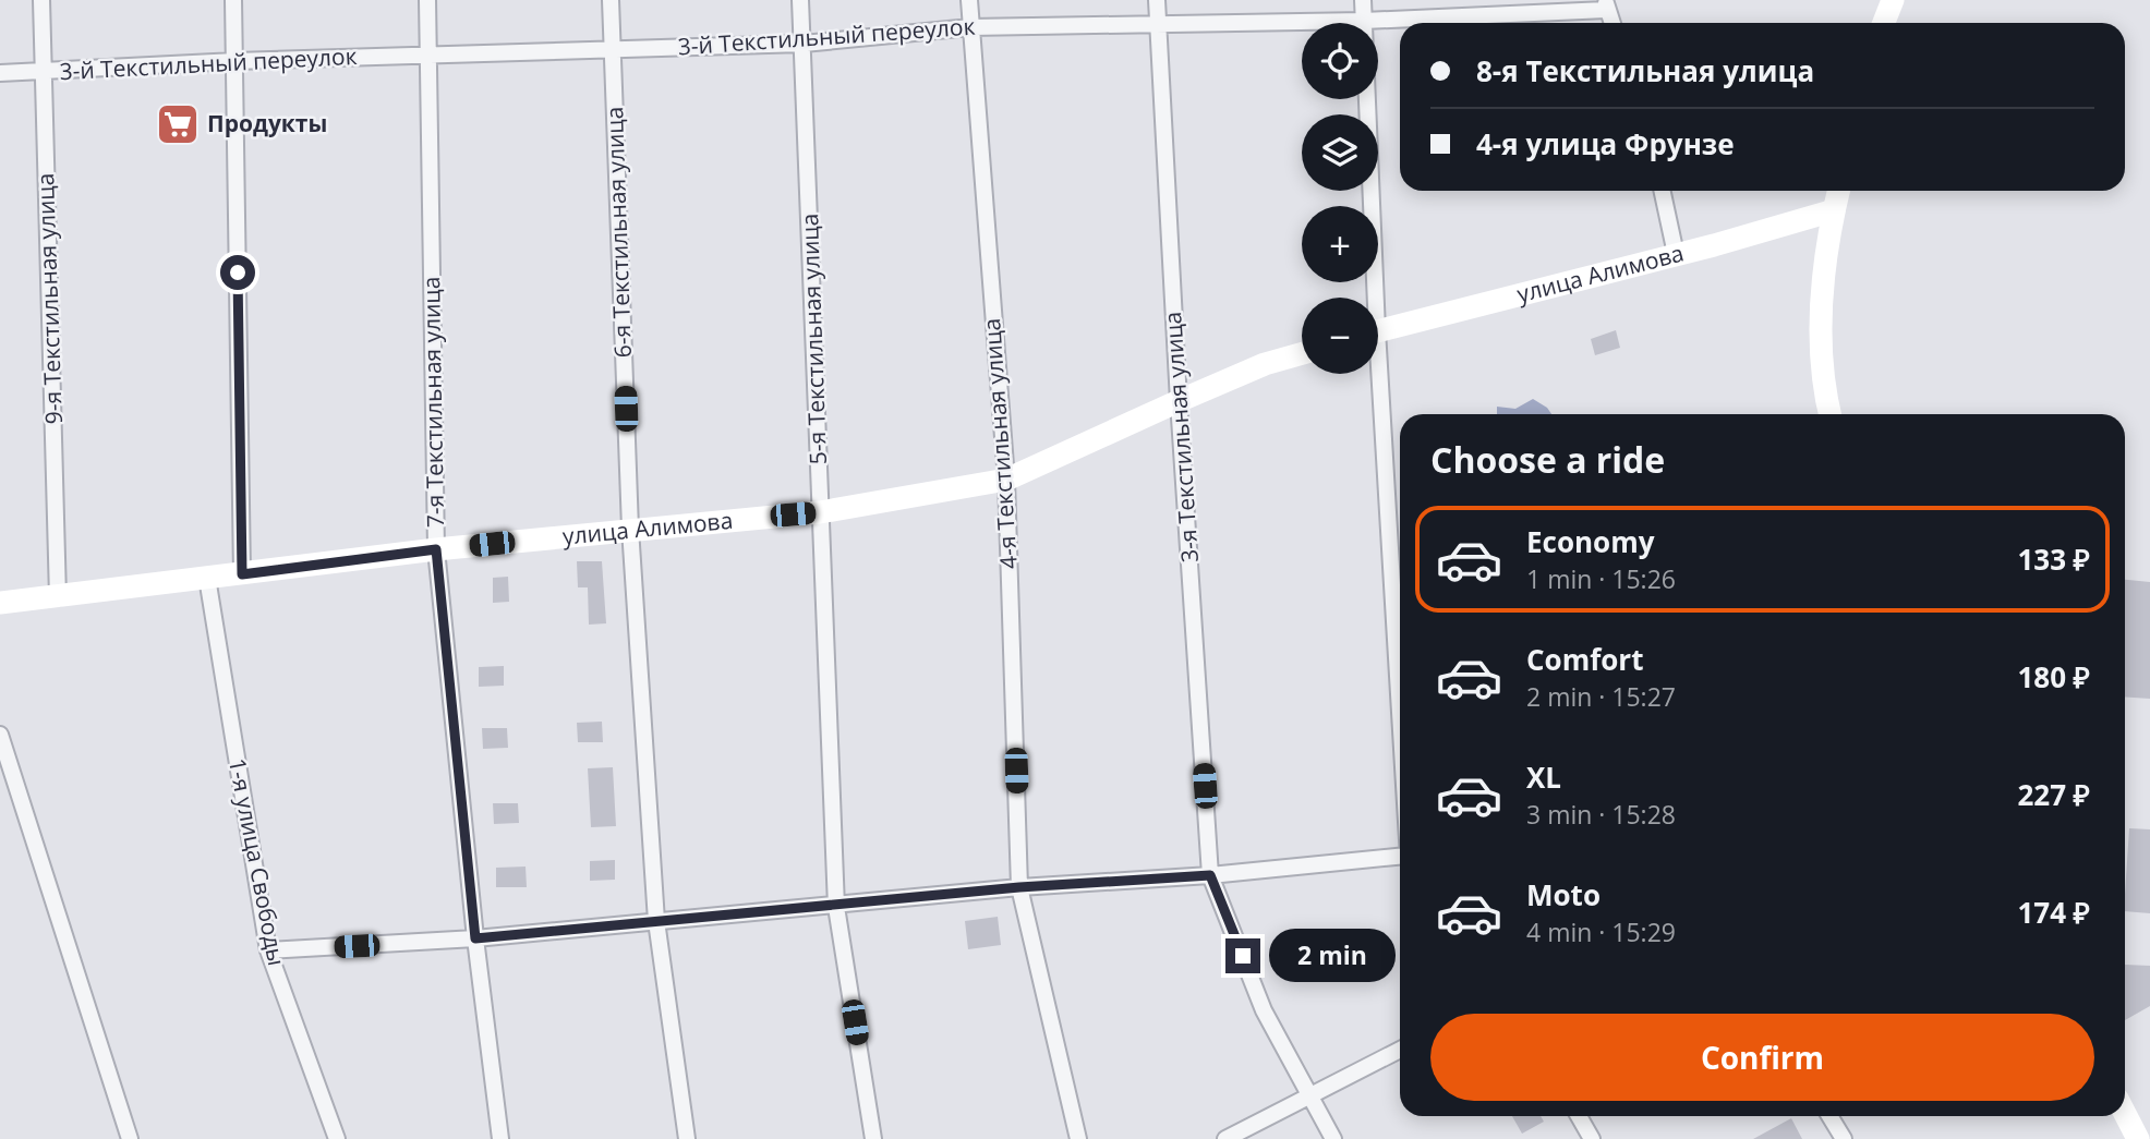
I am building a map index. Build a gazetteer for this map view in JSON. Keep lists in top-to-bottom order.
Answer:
{
  "streets": {
    "street": [
      "3-й Текстильный переулок",
      "6-я Текстильная улица",
      "улица Алимова",
      "9-я Текстильная улица",
      "5-я Текстильная улица",
      "7-я Текстильная улица",
      "3-я Текстильная улица",
      "4-я Текстильная улица",
      "1-я улица Свободы"
    ]
  },
  "crossings": [
    ["3-й Текстильный переулок", "6-я Текстильная улица"],
    ["3-й Текстильный переулок", "9-я Текстильная улица"],
    ["3-й Текстильный переулок", "5-я Текстильная улица"],
    ["3-й Текстильный переулок", "7-я Текстильная улица"],
    ["3-й Текстильный переулок", "3-я Текстильная улица"],
    ["3-й Текстильный переулок", "4-я Текстильная улица"],
    ["6-я Текстильная улица", "улица Алимова"],
    ["улица Алимова", "9-я Текстильная улица"],
    ["улица Алимова", "5-я Текстильная улица"],
    ["улица Алимова", "7-я Текстильная улица"],
    ["улица Алимова", "3-я Текстильная улица"],
    ["улица Алимова", "4-я Текстильная улица"],
    ["улица Алимова", "1-я улица Свободы"]
  ],
  "places": {
    "supermarket": ["Продукты"]
  },
  "page": {
    "map_buttons": ["+", "−"],
    "banner": ["8-я Текстильная улица", "4-я улица Фрунзе"],
    "heading": "Choose a ride",
    "list": [
      {
        "name": "Economy",
        "note": "1 min · 15:26",
        "value": "133 ₽"
      },
      {
        "name": "Comfort",
        "note": "2 min · 15:27",
        "value": "180 ₽"
      },
      {
        "name": "XL",
        "note": "3 min · 15:28",
        "value": "227 ₽"
      },
      {
        "name": "Moto",
        "note": "4 min · 15:29",
        "value": "174 ₽"
      }
    ],
    "bubble": "2 min",
    "buttons": "Confirm"
  }
}
